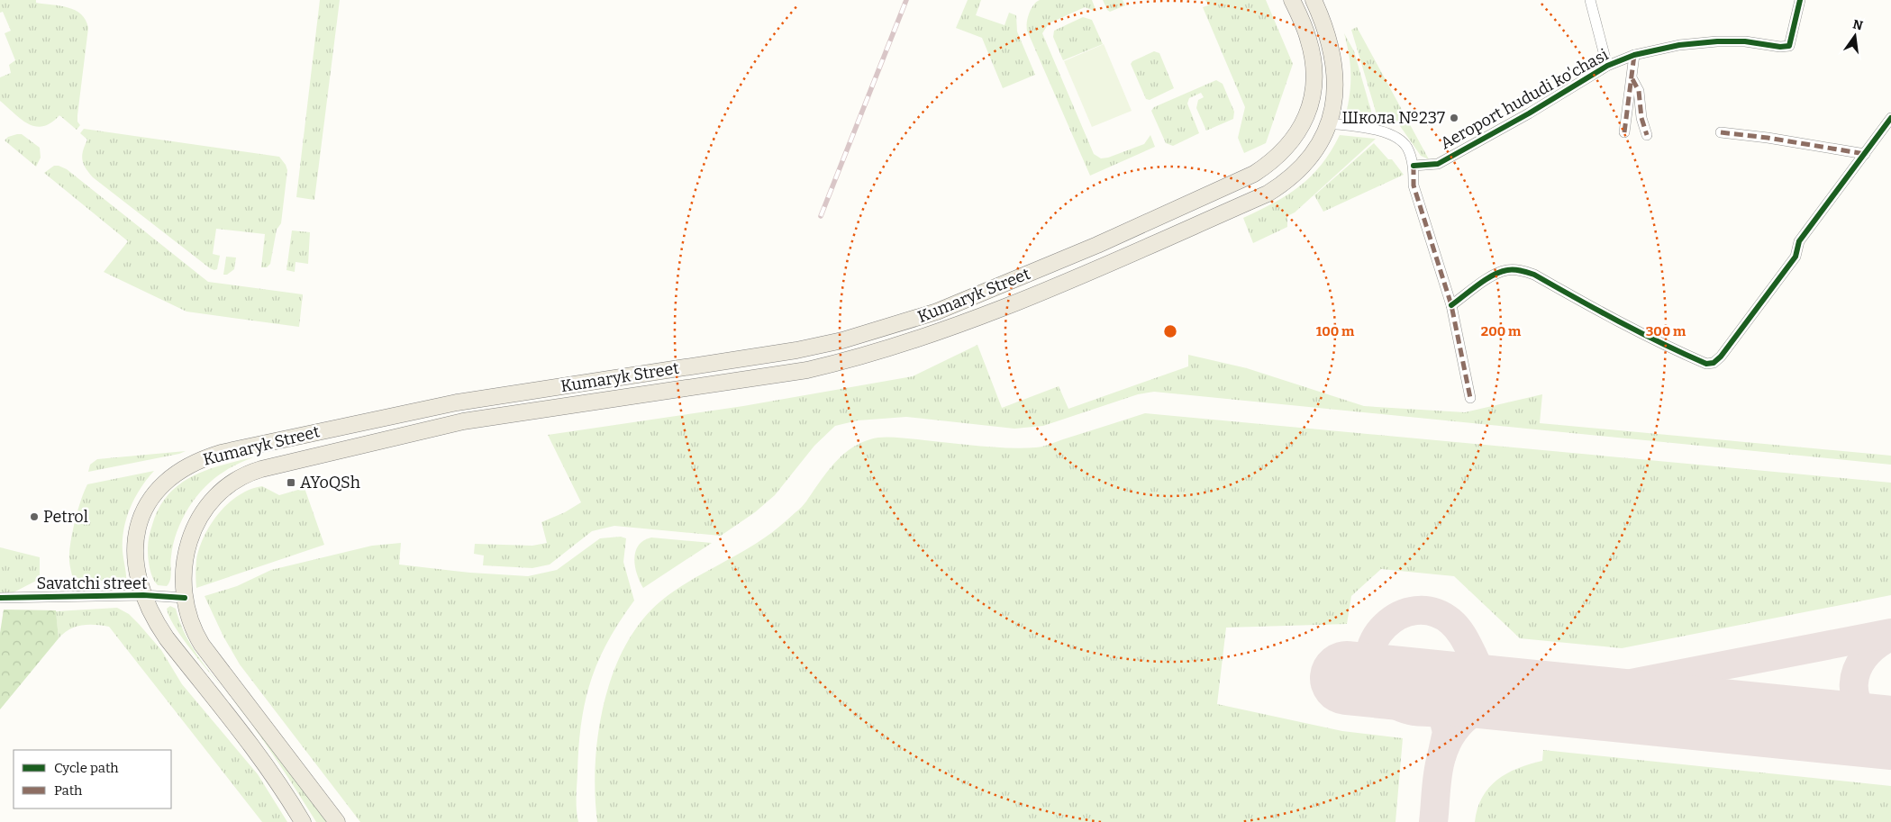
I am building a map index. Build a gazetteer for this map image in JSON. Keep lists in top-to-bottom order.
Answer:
{
  "streets": {
    "main road": ["Kumaryk Street"],
    "street": ["Aeroport hududi ko'chasi", "Savatchi street"]
  },
  "crossings": [
    ["Kumaryk Street", "Savatchi street"]
  ],
  "places": {
    "other": ["Школа №237", "Petrol"],
    "transit": ["AYoQSh"]
  },
  "legend": ["Cycle path", "Path"],
  "north": "top",
  "rings": ["100 m", "200 m", "300 m"]
}
